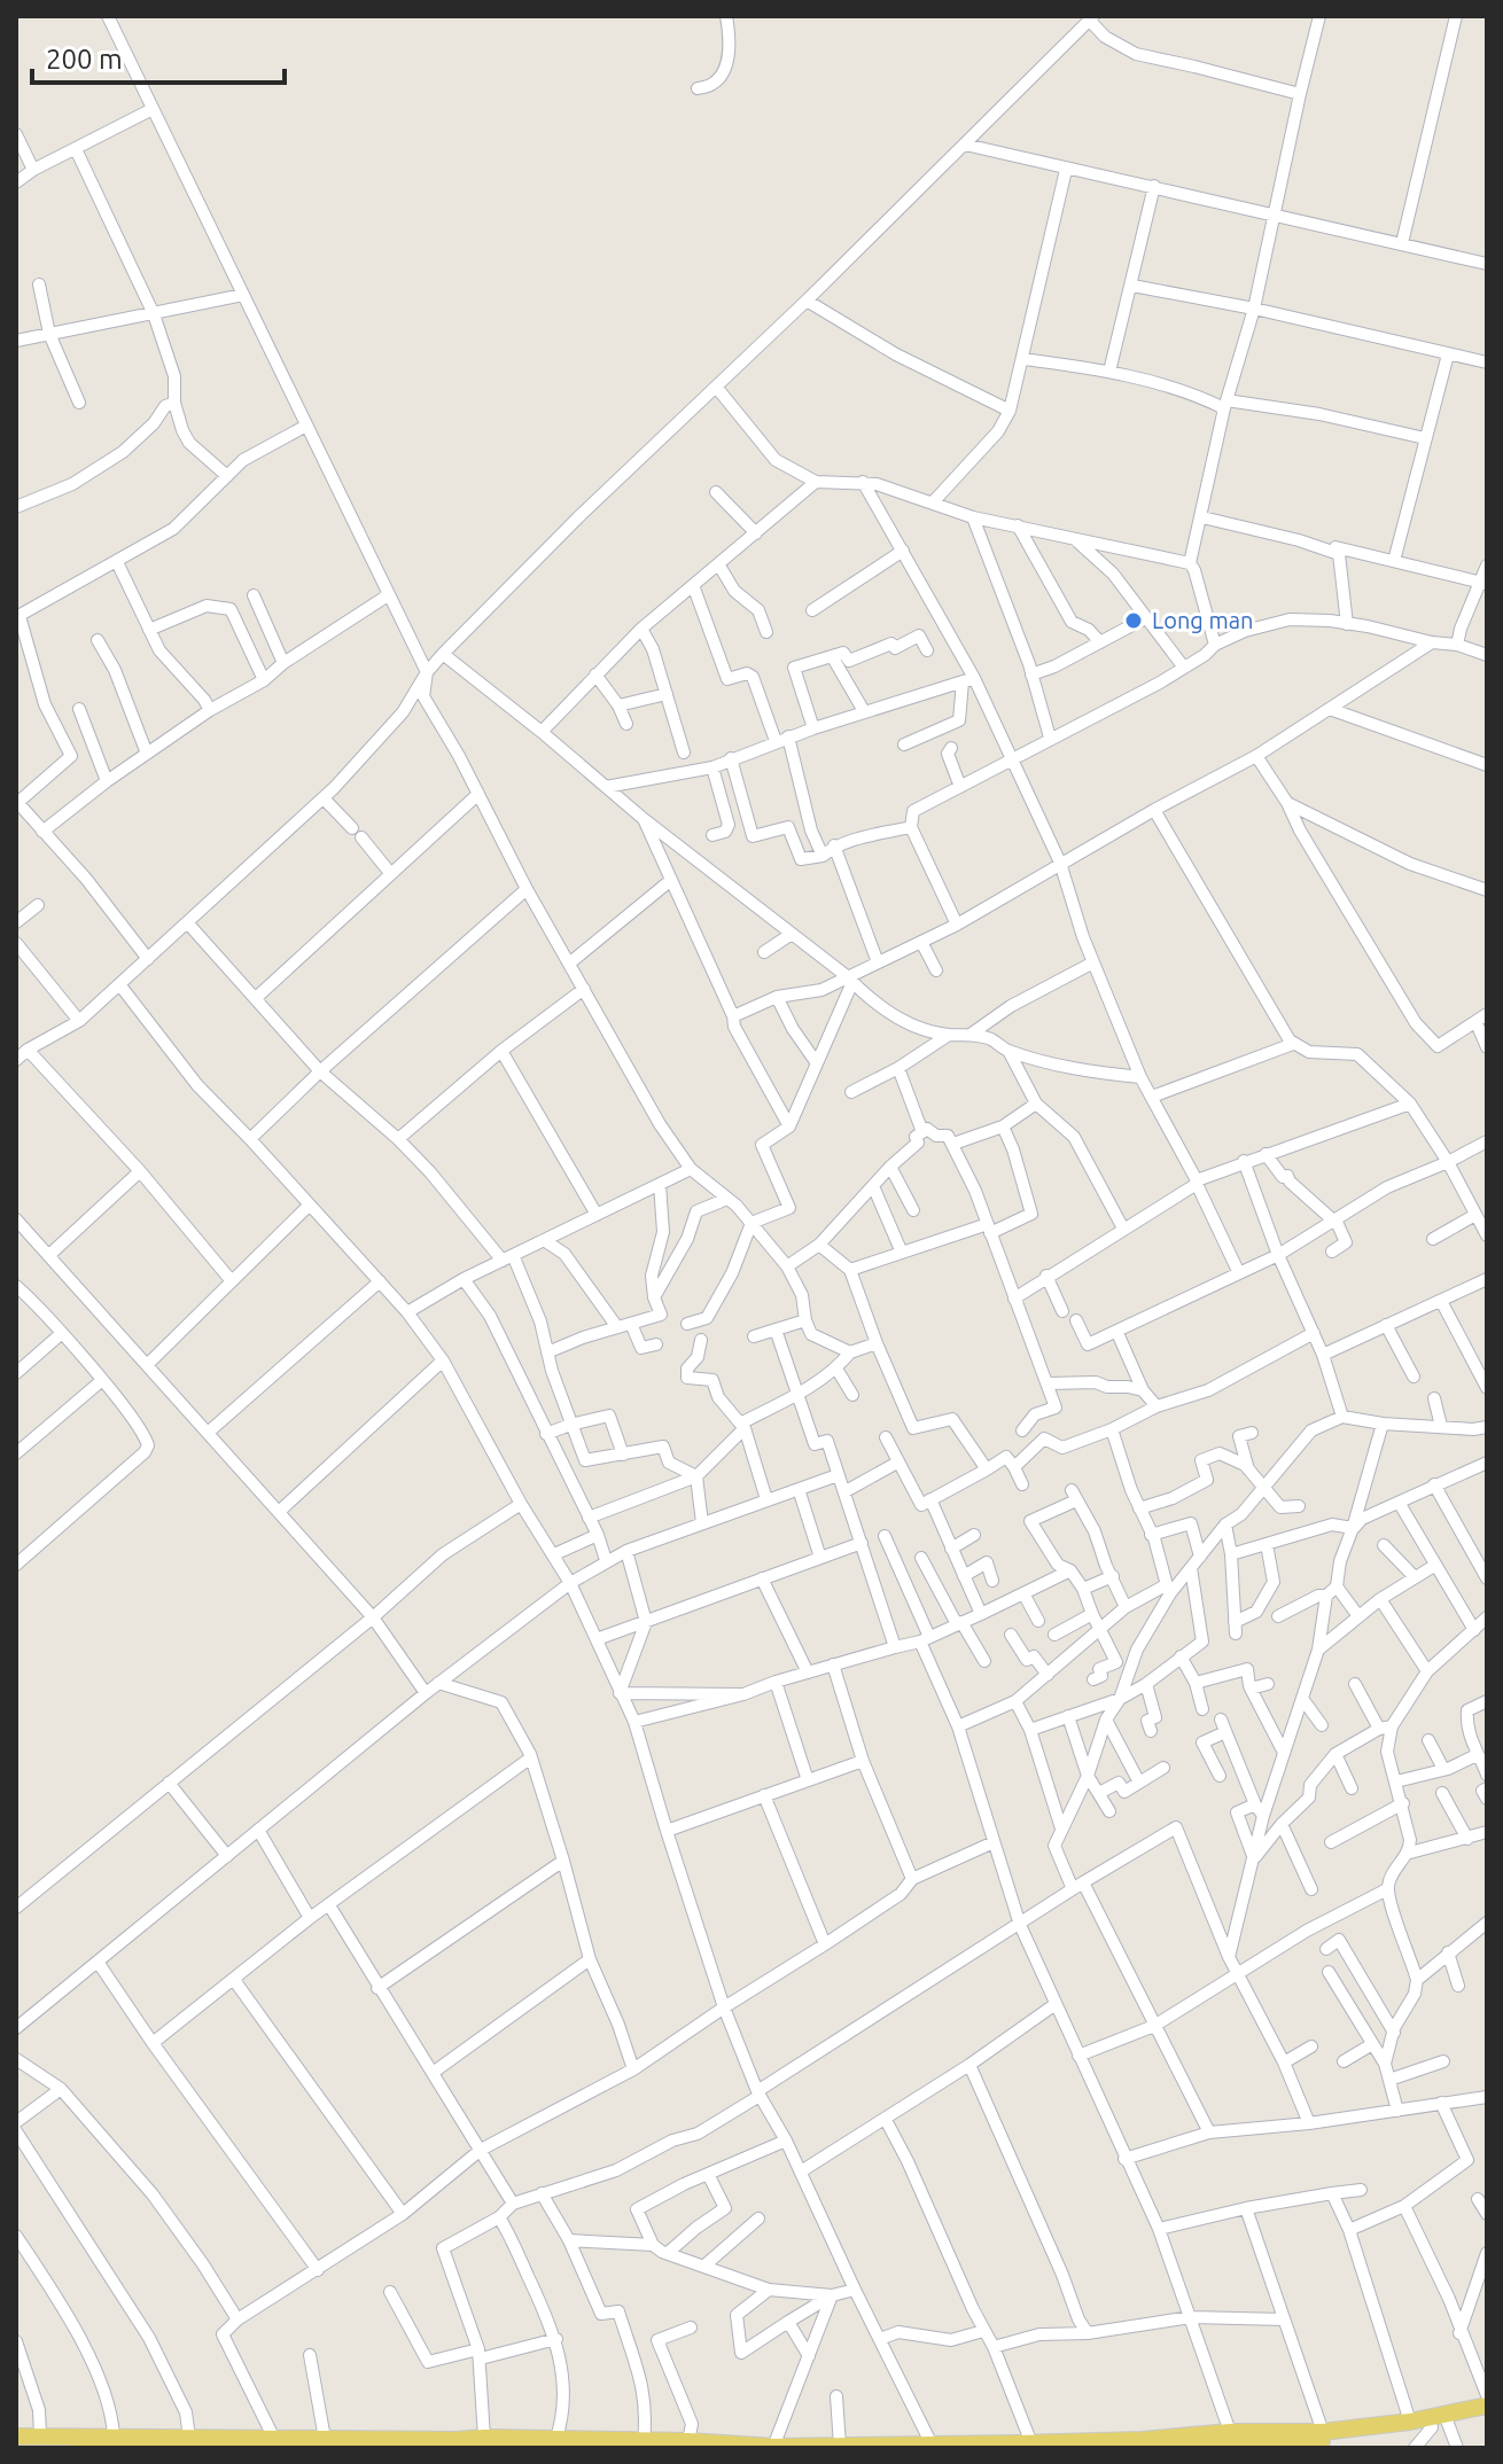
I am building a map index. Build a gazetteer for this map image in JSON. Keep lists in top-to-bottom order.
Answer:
{
  "places": ["Long man"],
  "scale_bar": "200 m"
}
